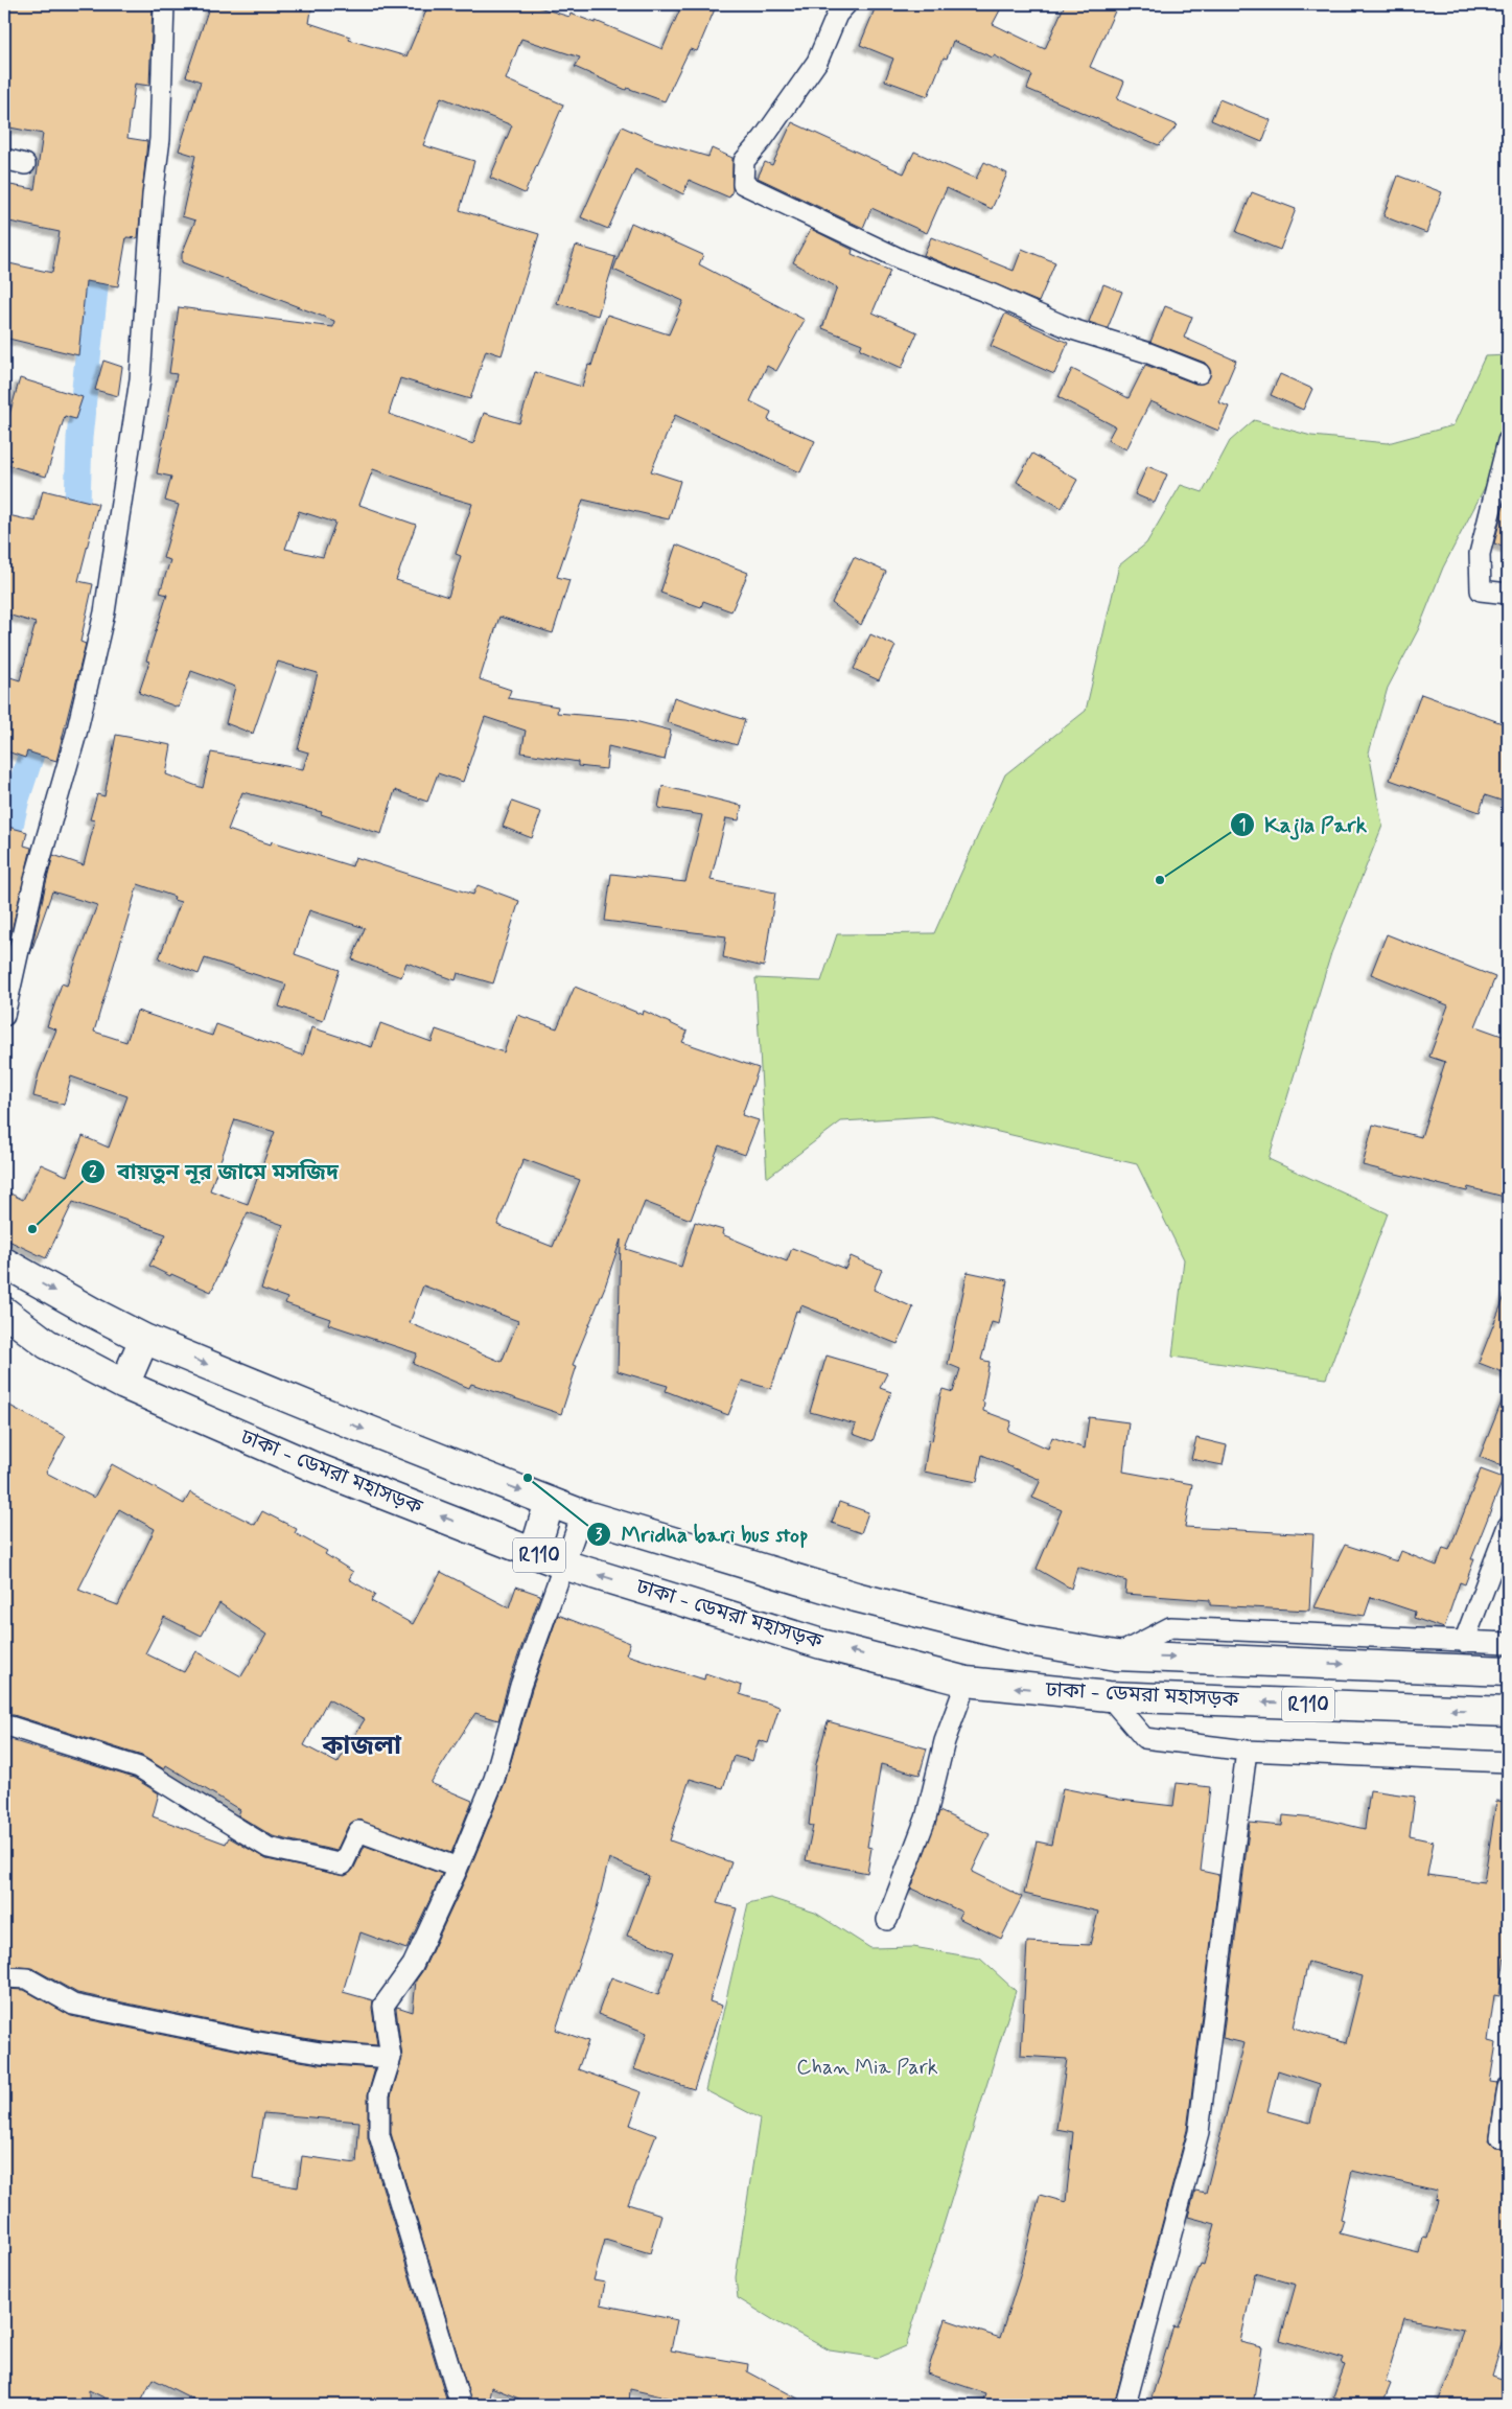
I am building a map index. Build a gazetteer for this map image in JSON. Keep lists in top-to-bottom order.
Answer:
{
  "streets": {
    "main road": ["ঢাকা - ডেমরা মহাসড়ক", "R110"]
  },
  "districts": ["কাজলা"],
  "parks": ["Chan Mia Park"],
  "places": ["Kajla Park", "বায়তুন নূর জামে মসজিদ", "Mridha bari bus stop"]
}
